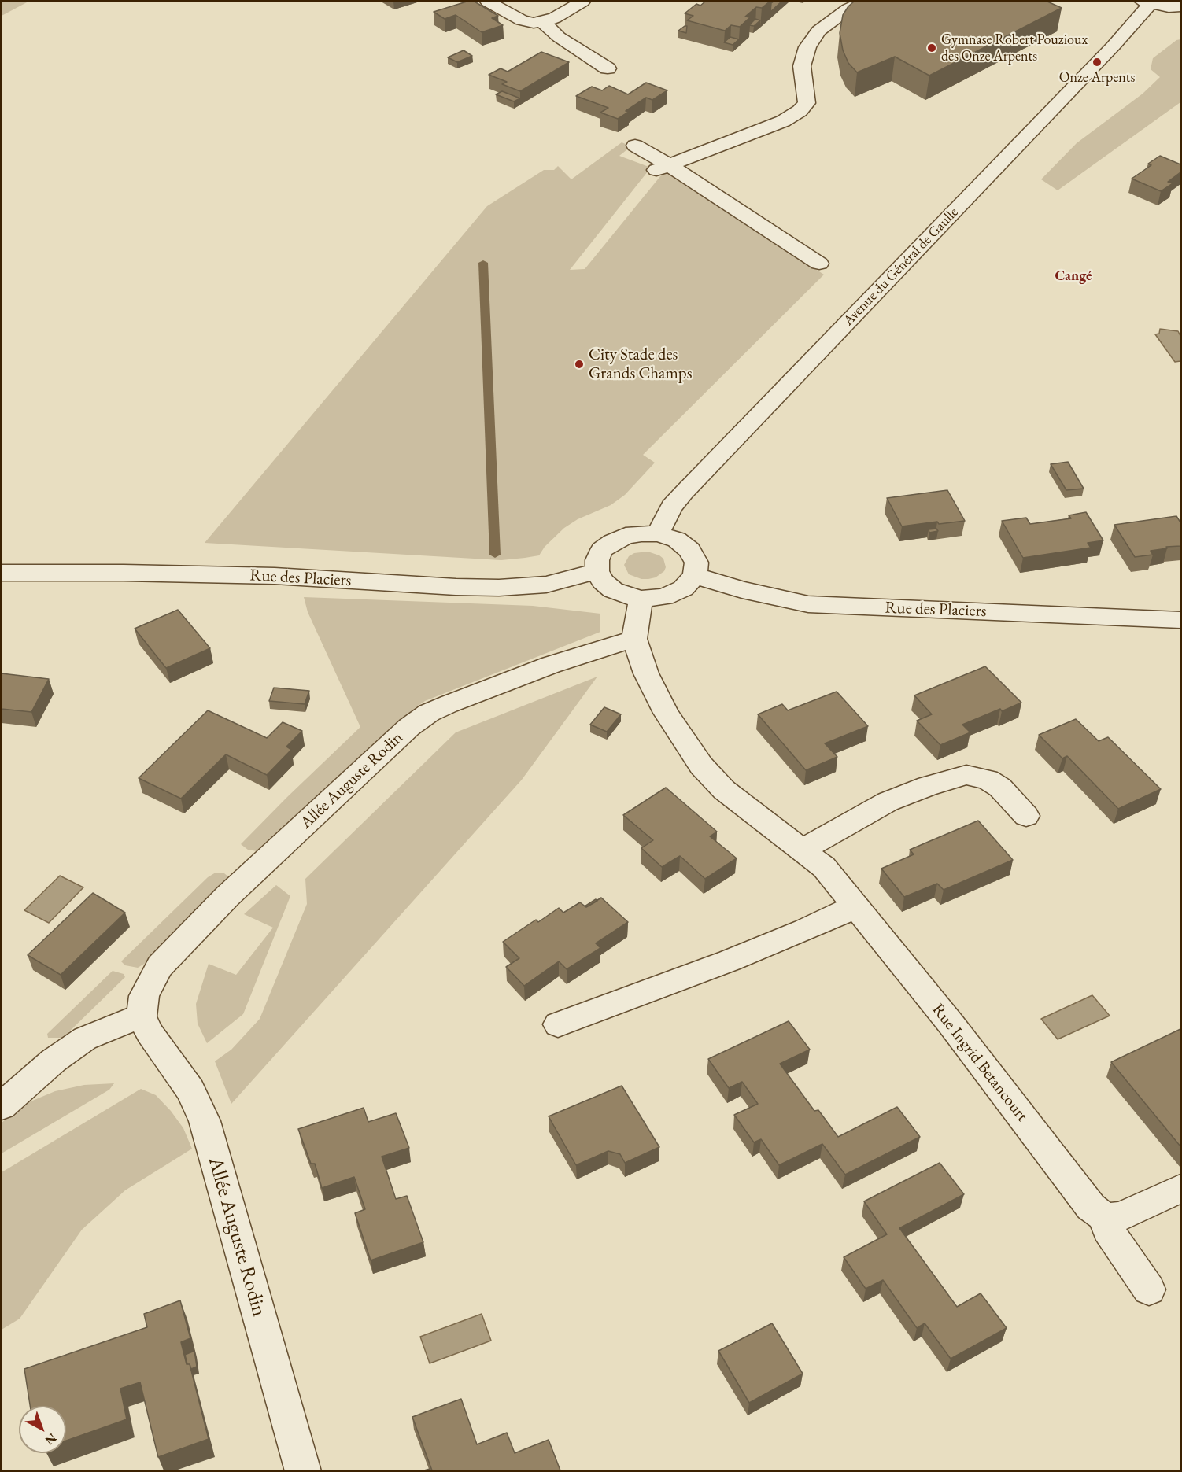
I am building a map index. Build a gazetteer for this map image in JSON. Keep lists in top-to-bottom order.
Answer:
{
  "streets": {
    "street": [
      "Avenue du Général de Gaulle",
      "Rue des Placiers",
      "Allée Auguste Rodin",
      "Rue Ingrid Betancourt"
    ]
  },
  "crossings": [
    ["Avenue du Général de Gaulle", "Rue des Placiers"],
    ["Avenue du Général de Gaulle", "Rue Ingrid Betancourt"],
    ["Rue des Placiers", "Rue Ingrid Betancourt"],
    ["Allée Auguste Rodin", "Rue Ingrid Betancourt"]
  ],
  "districts": ["Cangé"],
  "places": ["Gymnase Robert Pouzioux des Onze Arpents", "Onze Arpents", "City Stade des Grands Champs"],
  "north": "bottom right"
}
